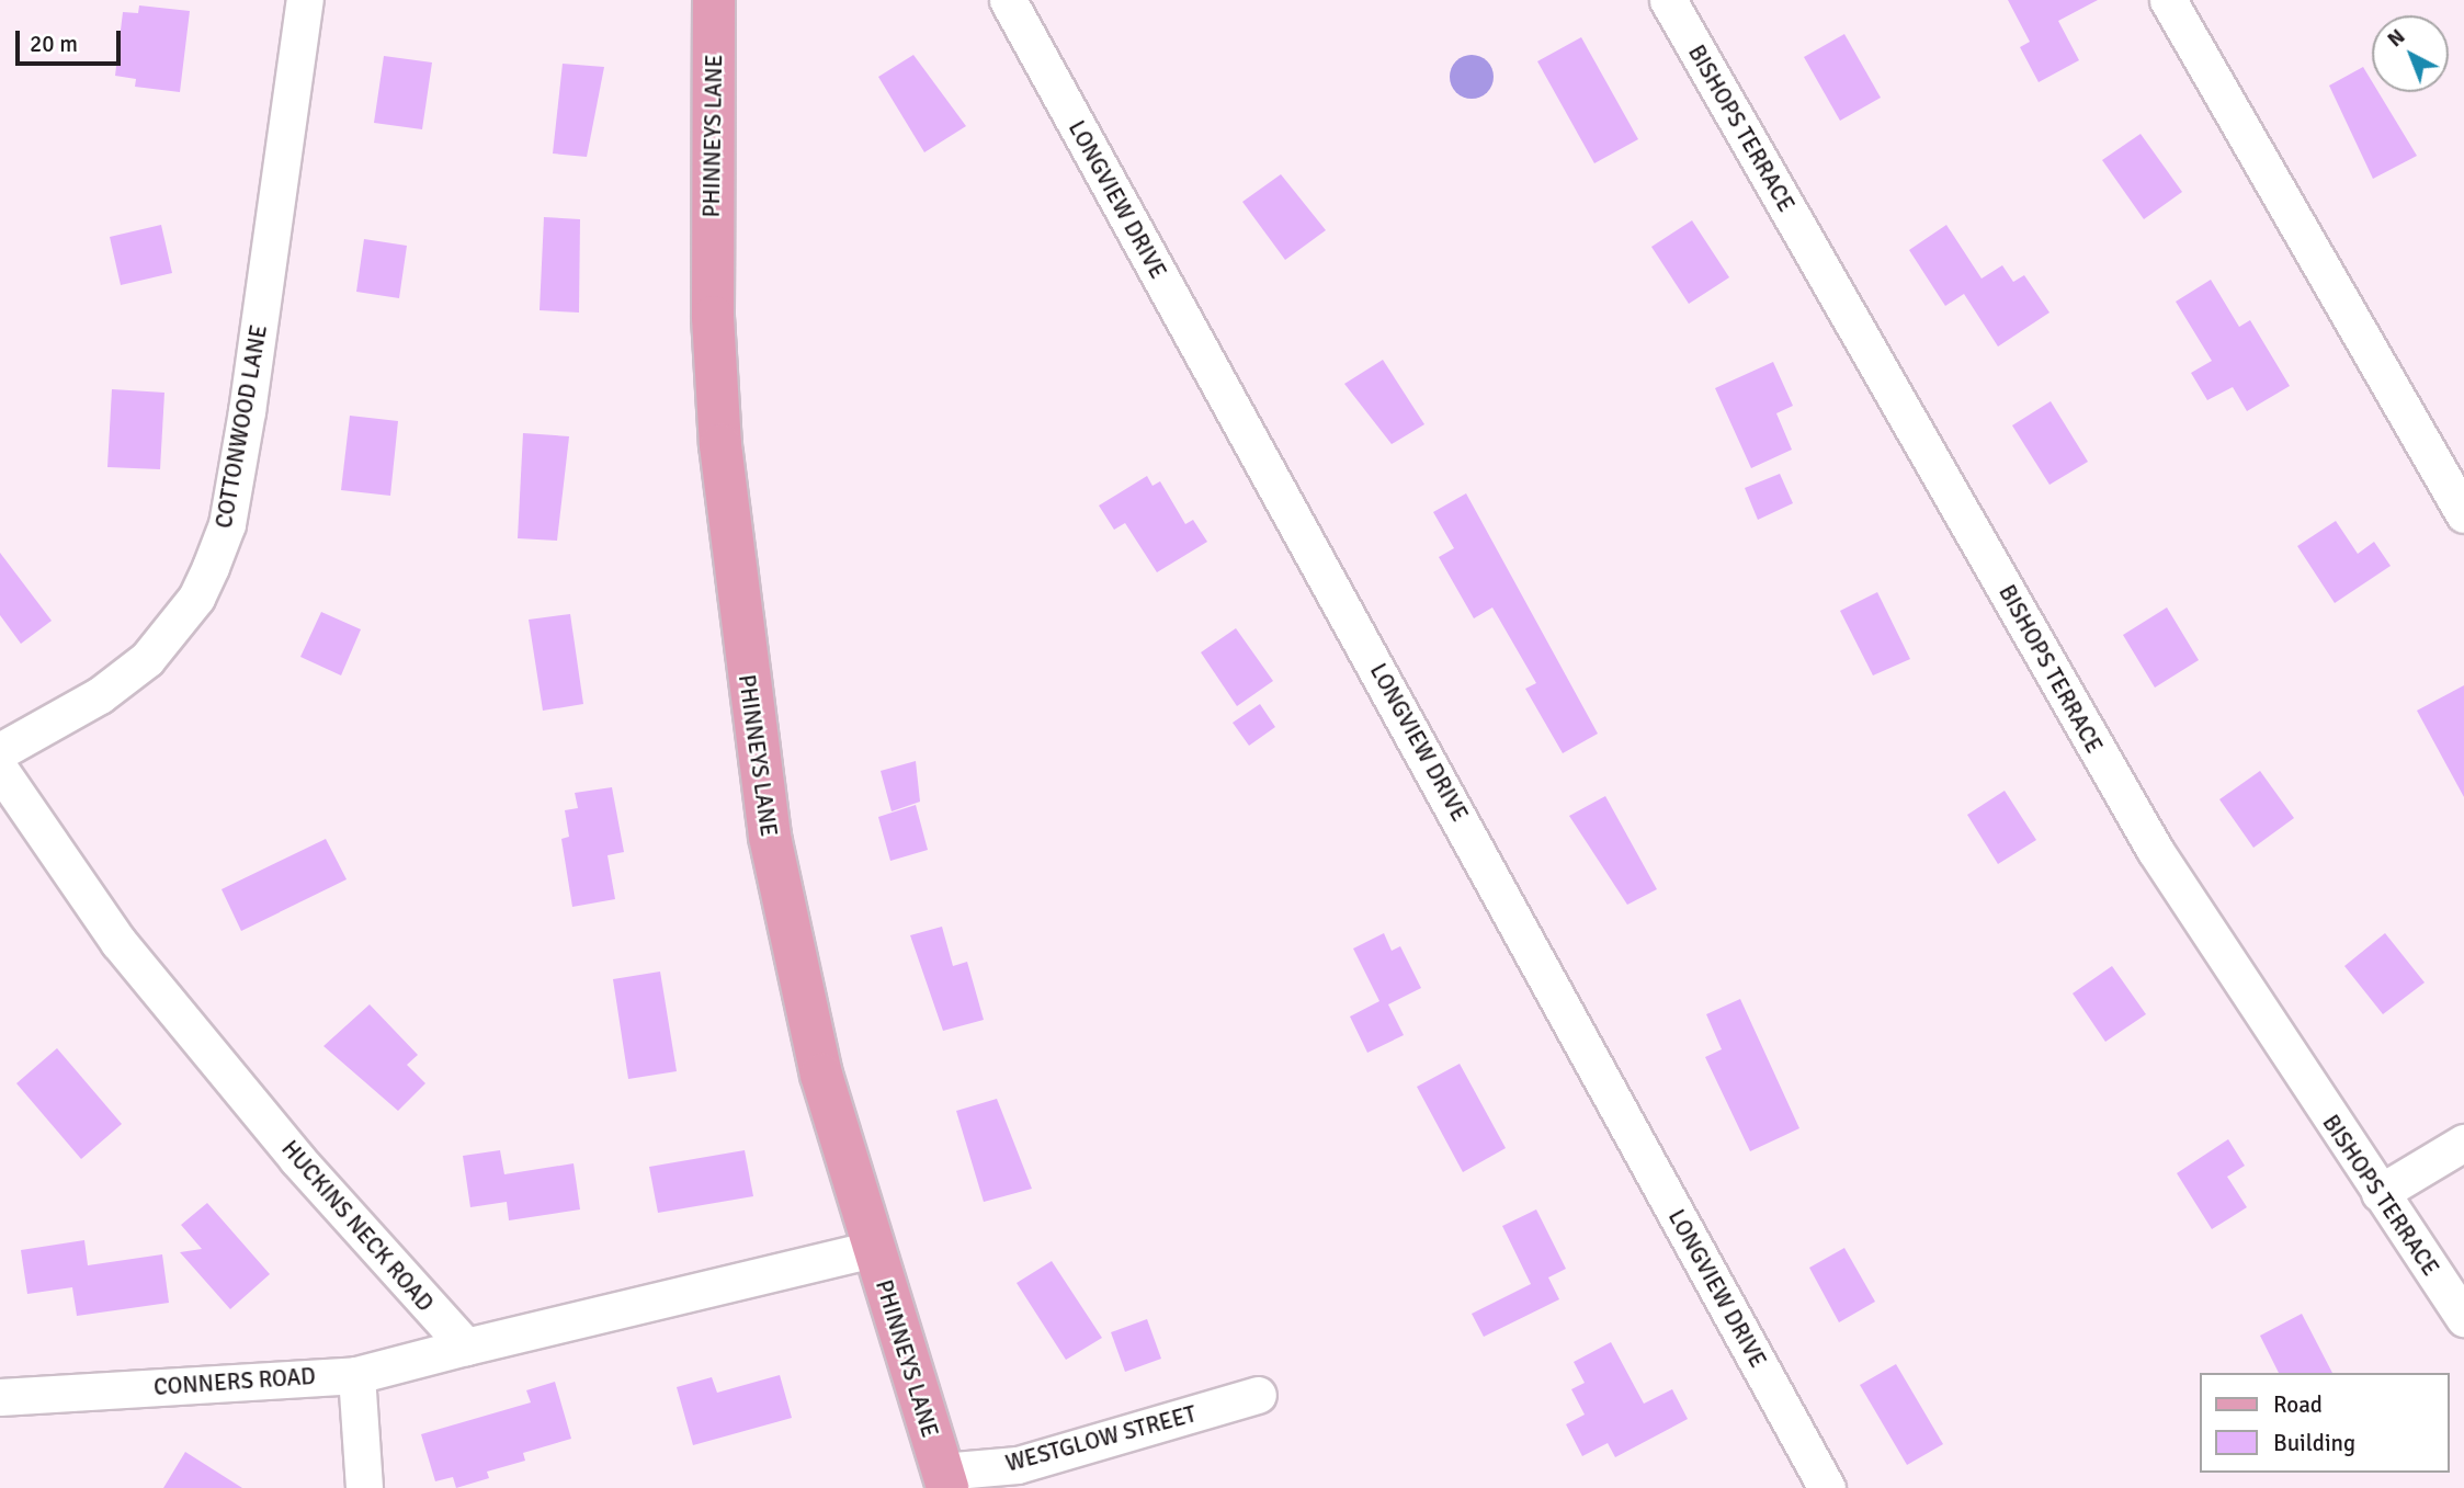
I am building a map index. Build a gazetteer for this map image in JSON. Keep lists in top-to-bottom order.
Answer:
{
  "streets": {
    "main road": ["PHINNEYS LANE"],
    "street": [
      "BISHOPS TERRACE",
      "LONGVIEW DRIVE",
      "COTTONWOOD LANE",
      "HUCKINS NECK ROAD",
      "CONNERS ROAD",
      "WESTGLOW STREET"
    ]
  },
  "crossings": [
    ["PHINNEYS LANE", "WESTGLOW STREET"],
    ["HUCKINS NECK ROAD", "CONNERS ROAD"]
  ],
  "legend": ["Road", "Building"],
  "scale_bar": "20 m",
  "north": "top left"
}
